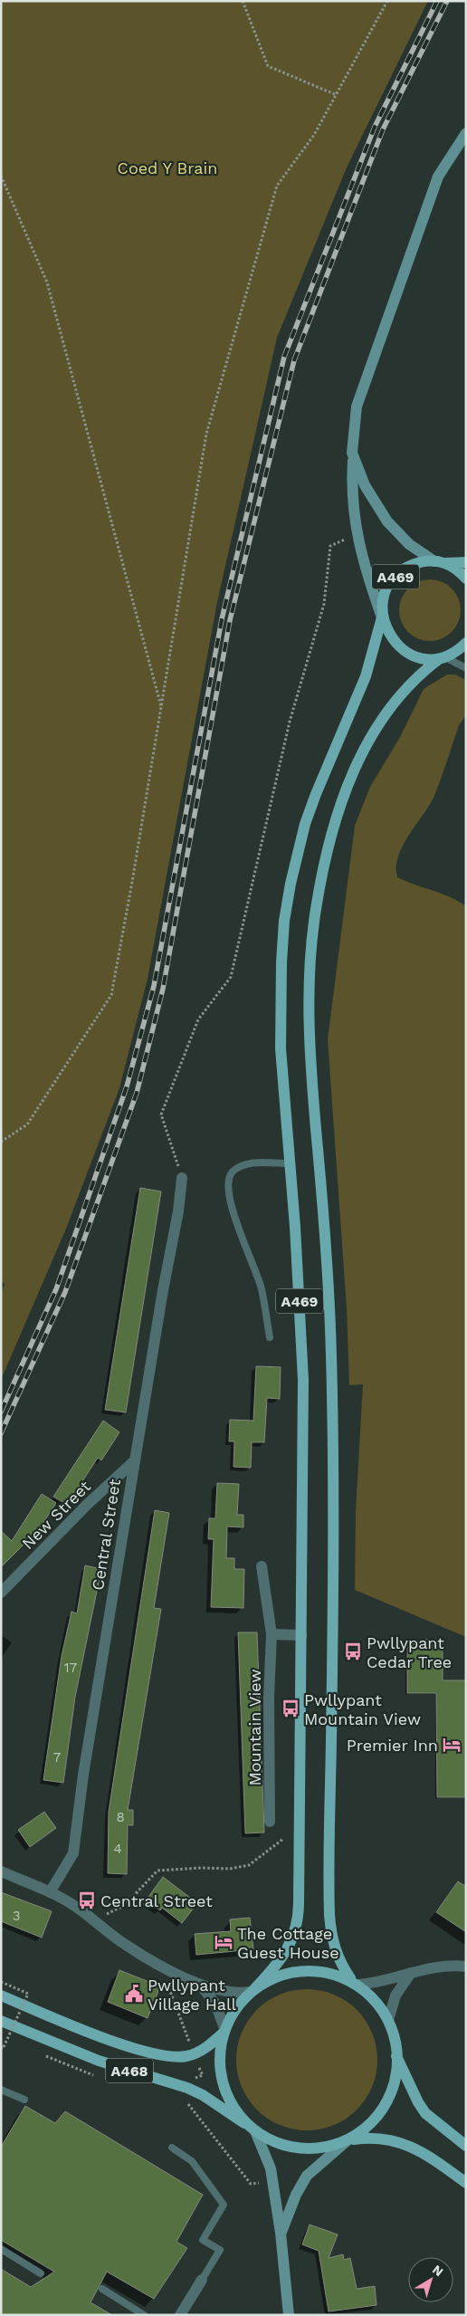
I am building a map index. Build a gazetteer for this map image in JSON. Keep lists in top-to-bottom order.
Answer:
{
  "streets": {
    "main road": ["A469", "A468"],
    "street": ["New Street", "Central Street", "Mountain View"]
  },
  "crossings": [
    ["New Street", "Central Street"]
  ],
  "parks": ["Coed Y Brain"],
  "places": {
    "bus stop": ["Pwllypant Cedar Tree", "Pwllypant Mountain View", "Central Street"],
    "hotel": ["Premier Inn", "The Cottage Guest House"],
    "public building": ["Pwllypant Village Hall"]
  },
  "house_numbers": [
    "17",
    "7",
    "8",
    "4",
    "3"
  ],
  "north": "top right"
}
